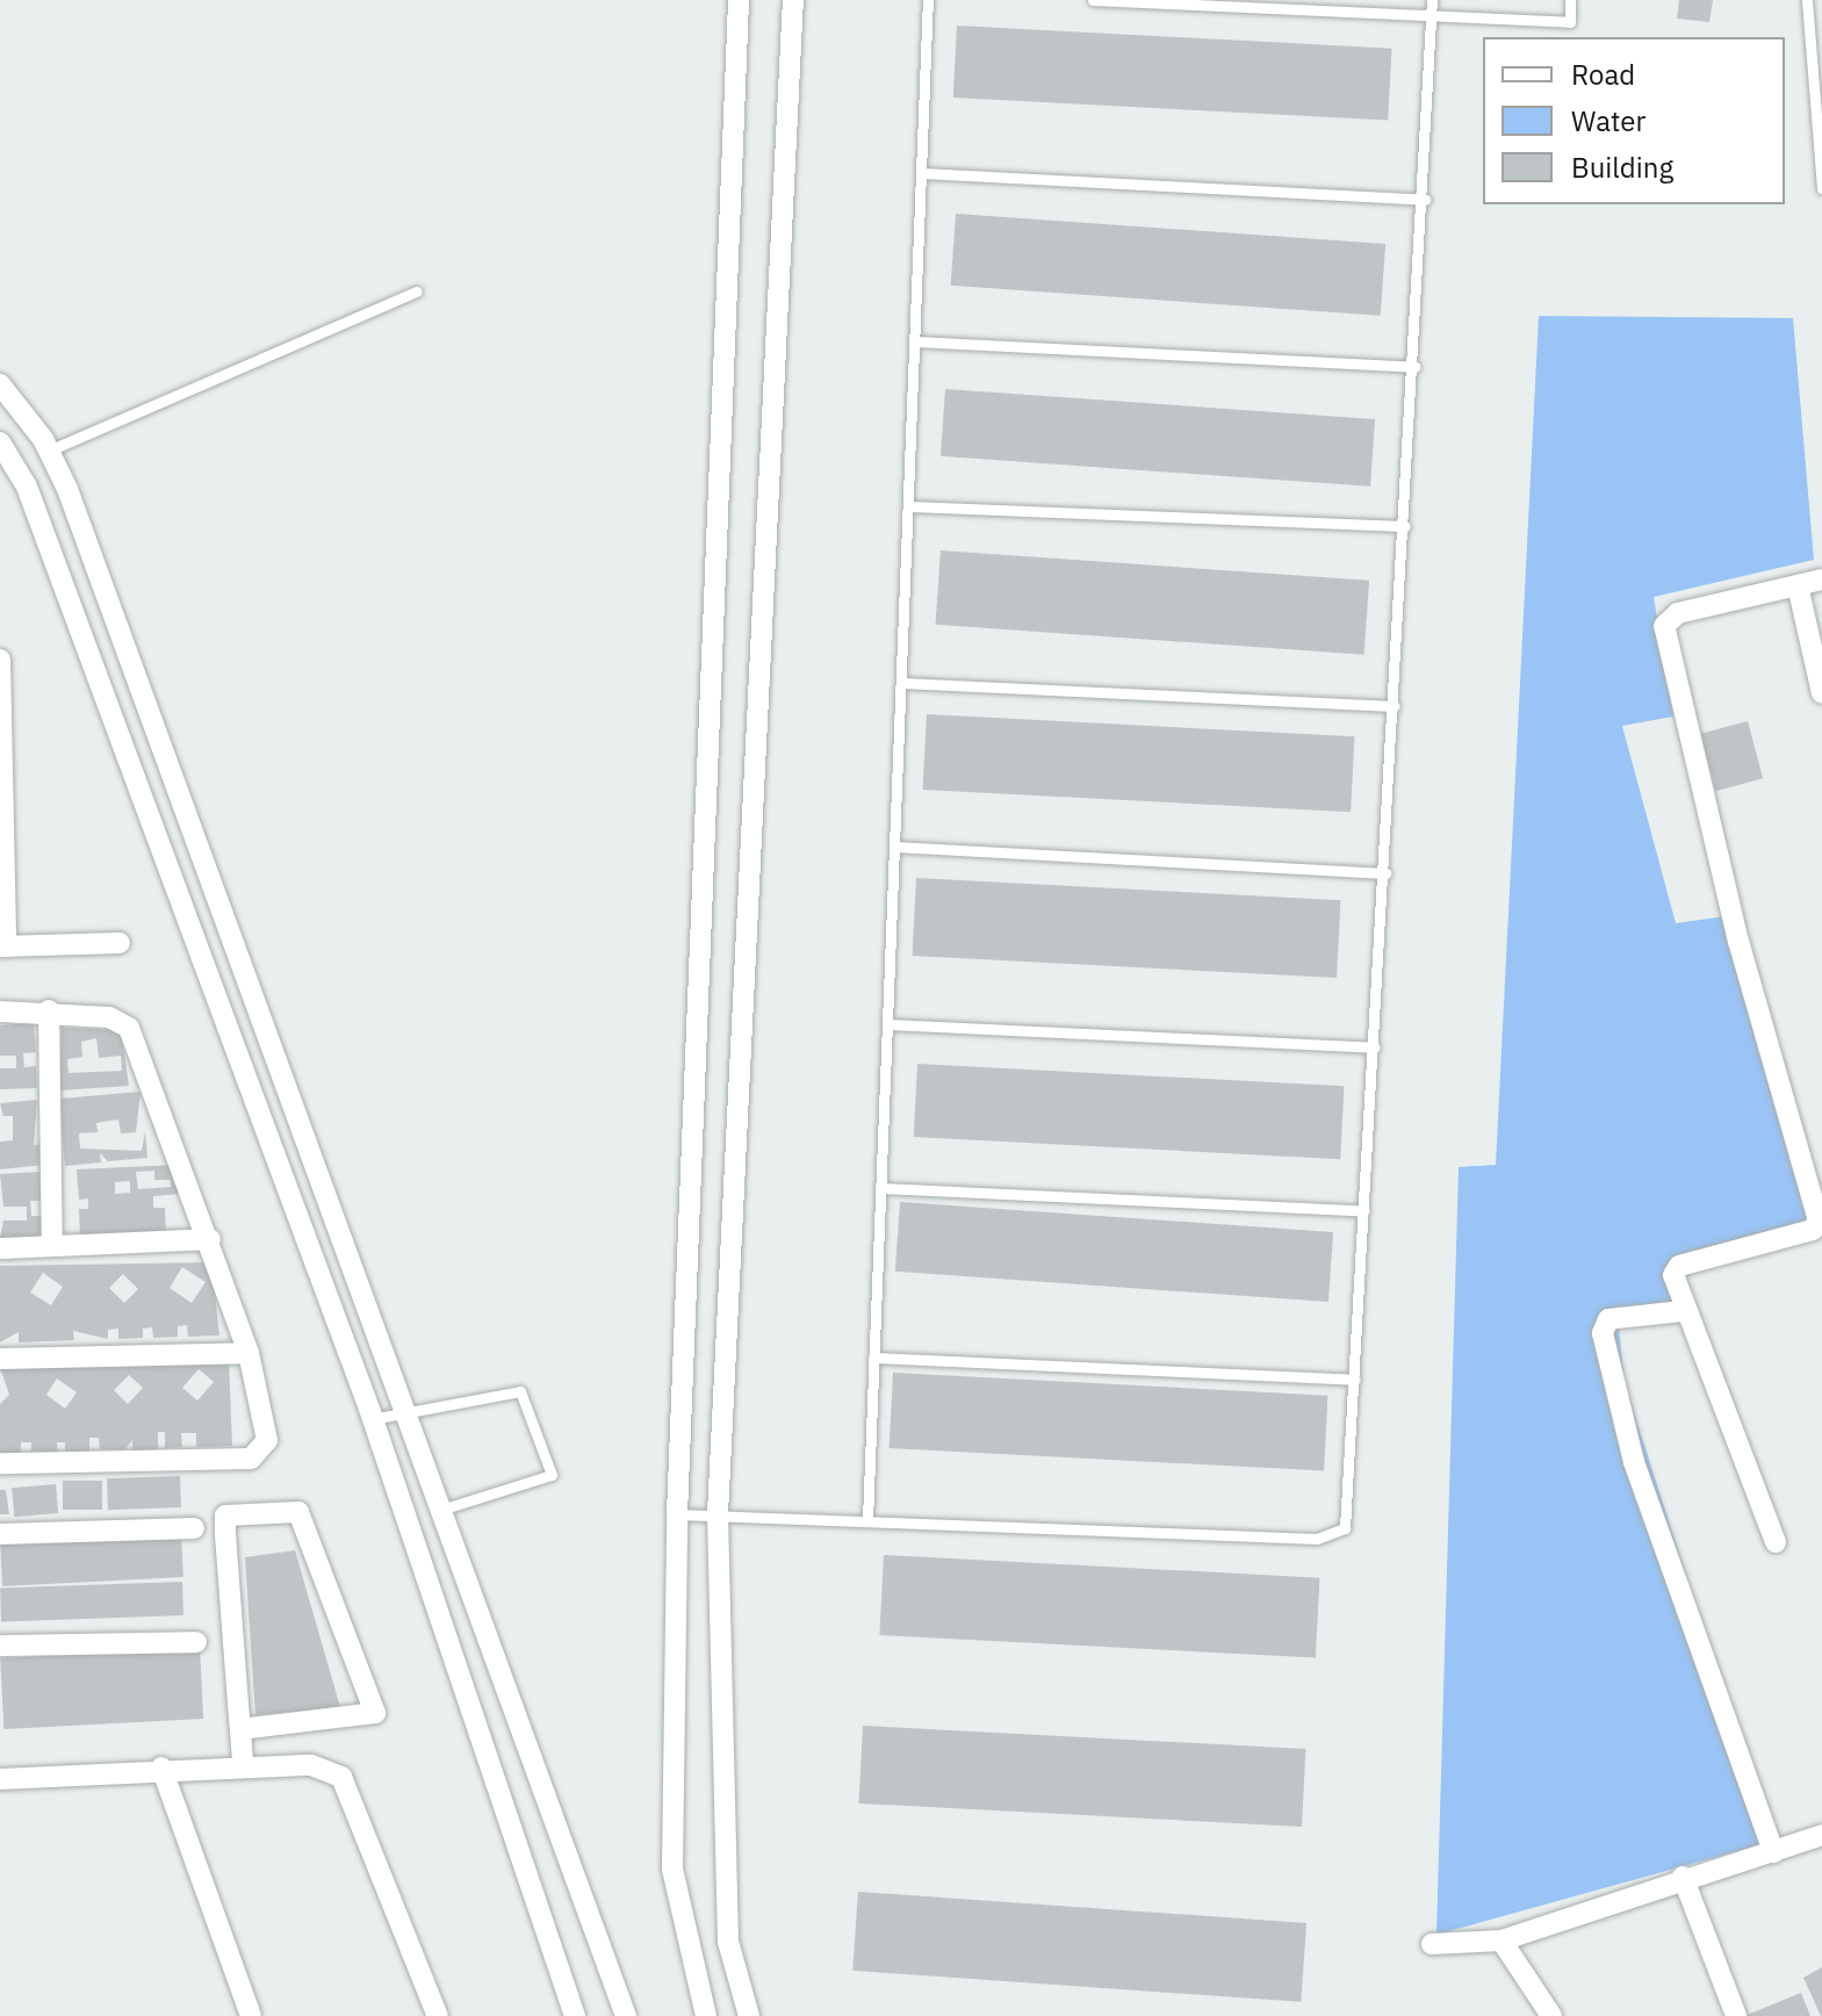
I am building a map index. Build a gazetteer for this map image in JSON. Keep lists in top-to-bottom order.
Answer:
{
  "legend": ["Road", "Water", "Building"]
}
